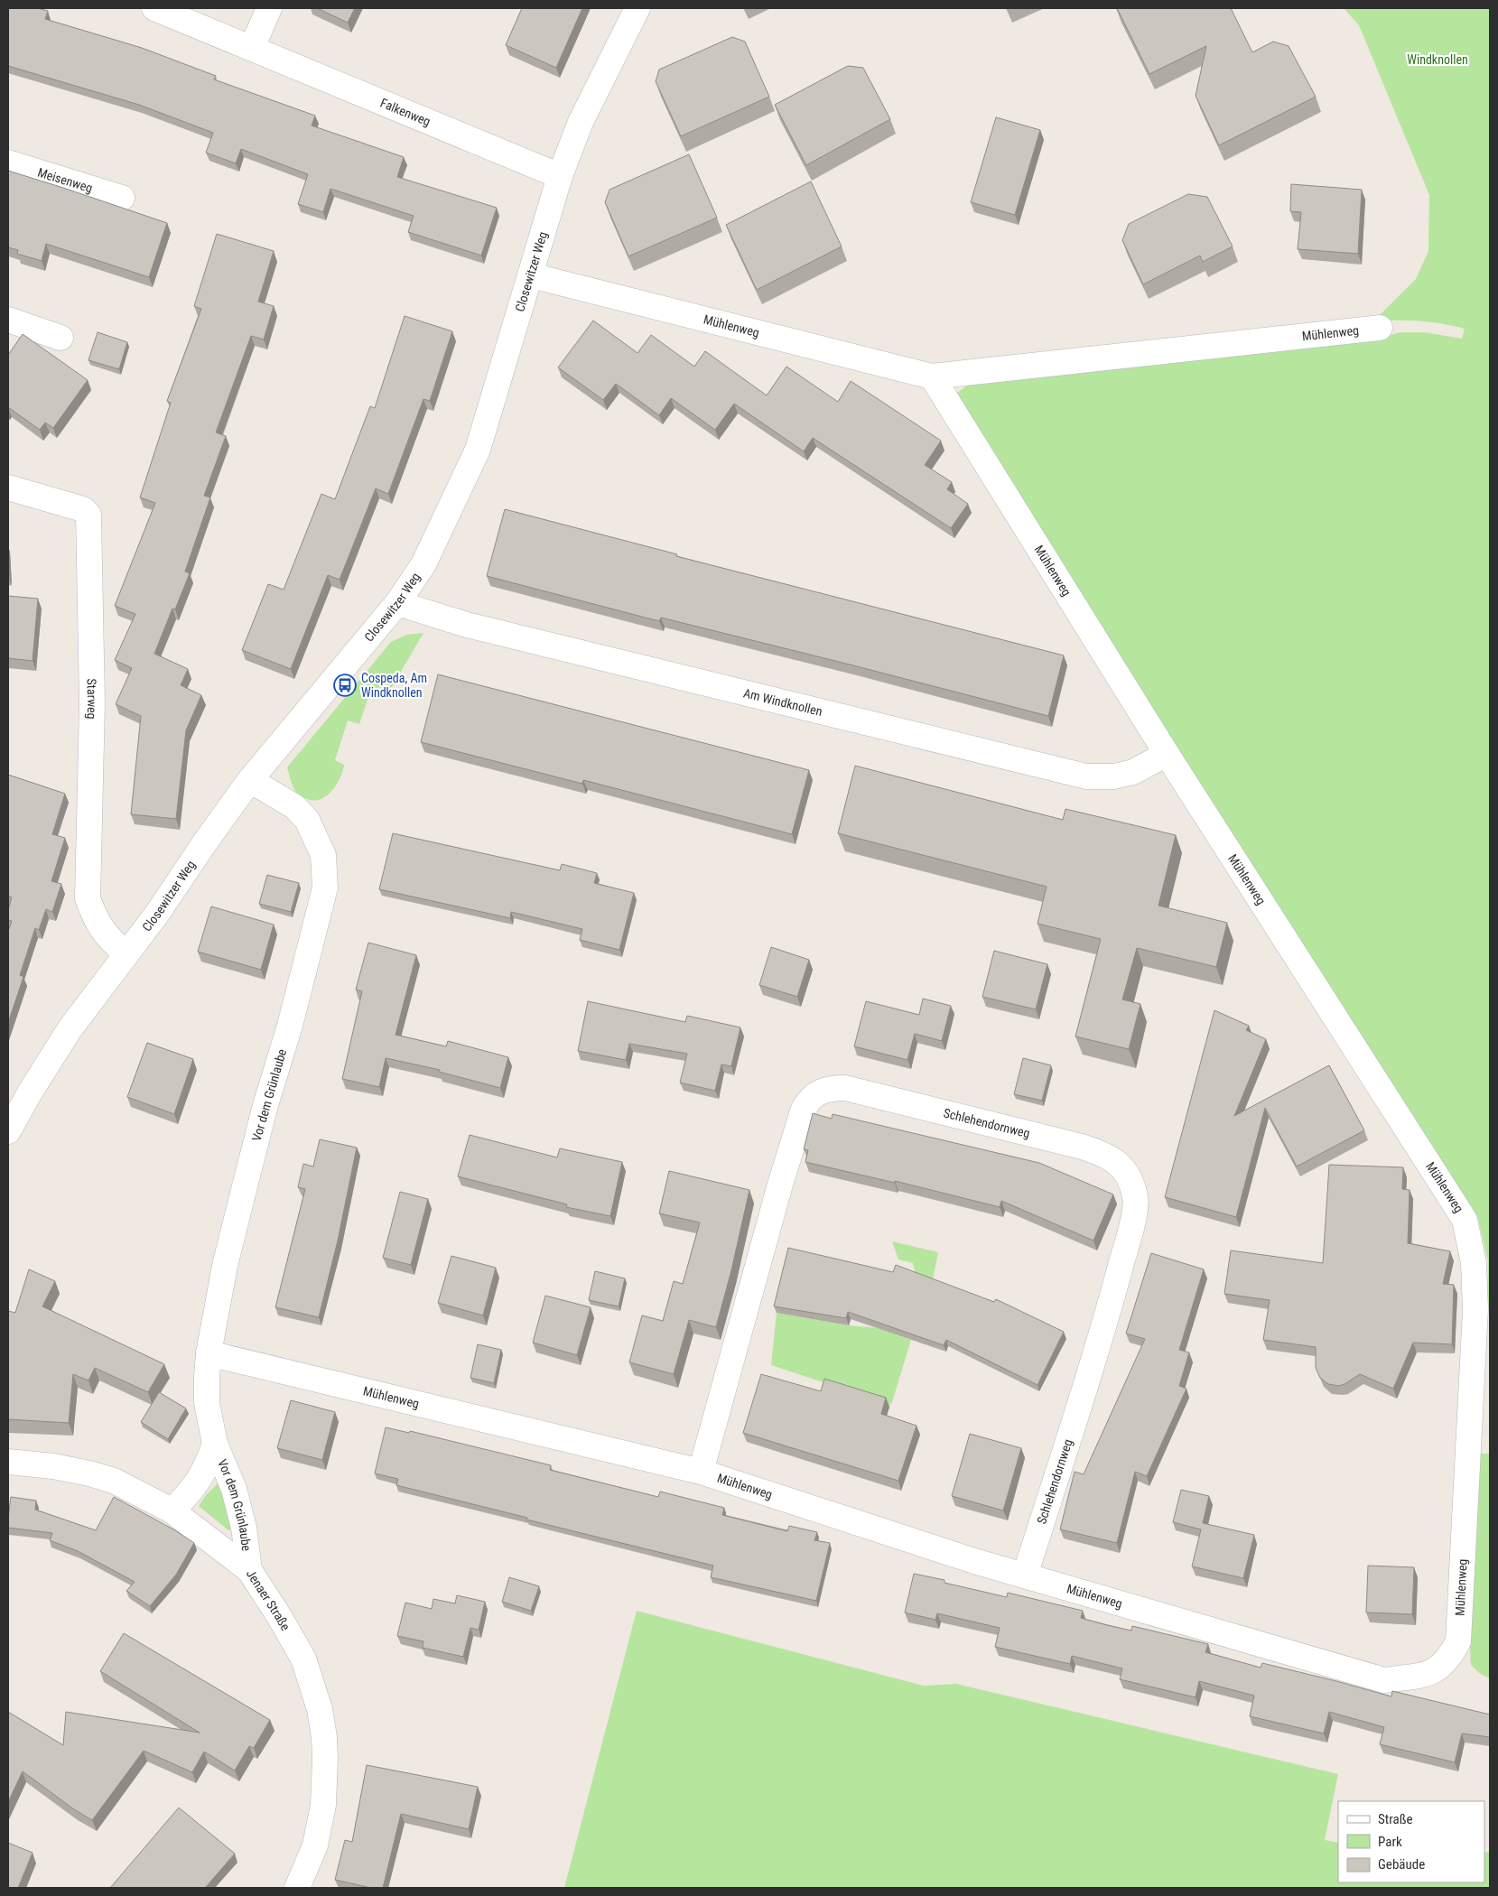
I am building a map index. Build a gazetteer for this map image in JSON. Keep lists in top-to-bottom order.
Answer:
{
  "streets": {
    "street": [
      "Falkenweg",
      "Meisenweg",
      "Closewitzer Weg",
      "Mühlenweg",
      "Starweg",
      "Am Windknollen",
      "Vor dem Grünlaube",
      "Schlehendornweg",
      "Jenaer Straße"
    ]
  },
  "crossings": [
    ["Falkenweg", "Closewitzer Weg"],
    ["Closewitzer Weg", "Mühlenweg"],
    ["Closewitzer Weg", "Starweg"],
    ["Closewitzer Weg", "Am Windknollen"],
    ["Closewitzer Weg", "Vor dem Grünlaube"],
    ["Mühlenweg", "Am Windknollen"],
    ["Mühlenweg", "Vor dem Grünlaube"],
    ["Mühlenweg", "Schlehendornweg"],
    ["Vor dem Grünlaube", "Jenaer Straße"]
  ],
  "parks": ["Windknollen"],
  "places": {
    "bus stop": ["Cospeda, Am Windknollen"]
  },
  "legend": ["Straße", "Park", "Gebäude"]
}
